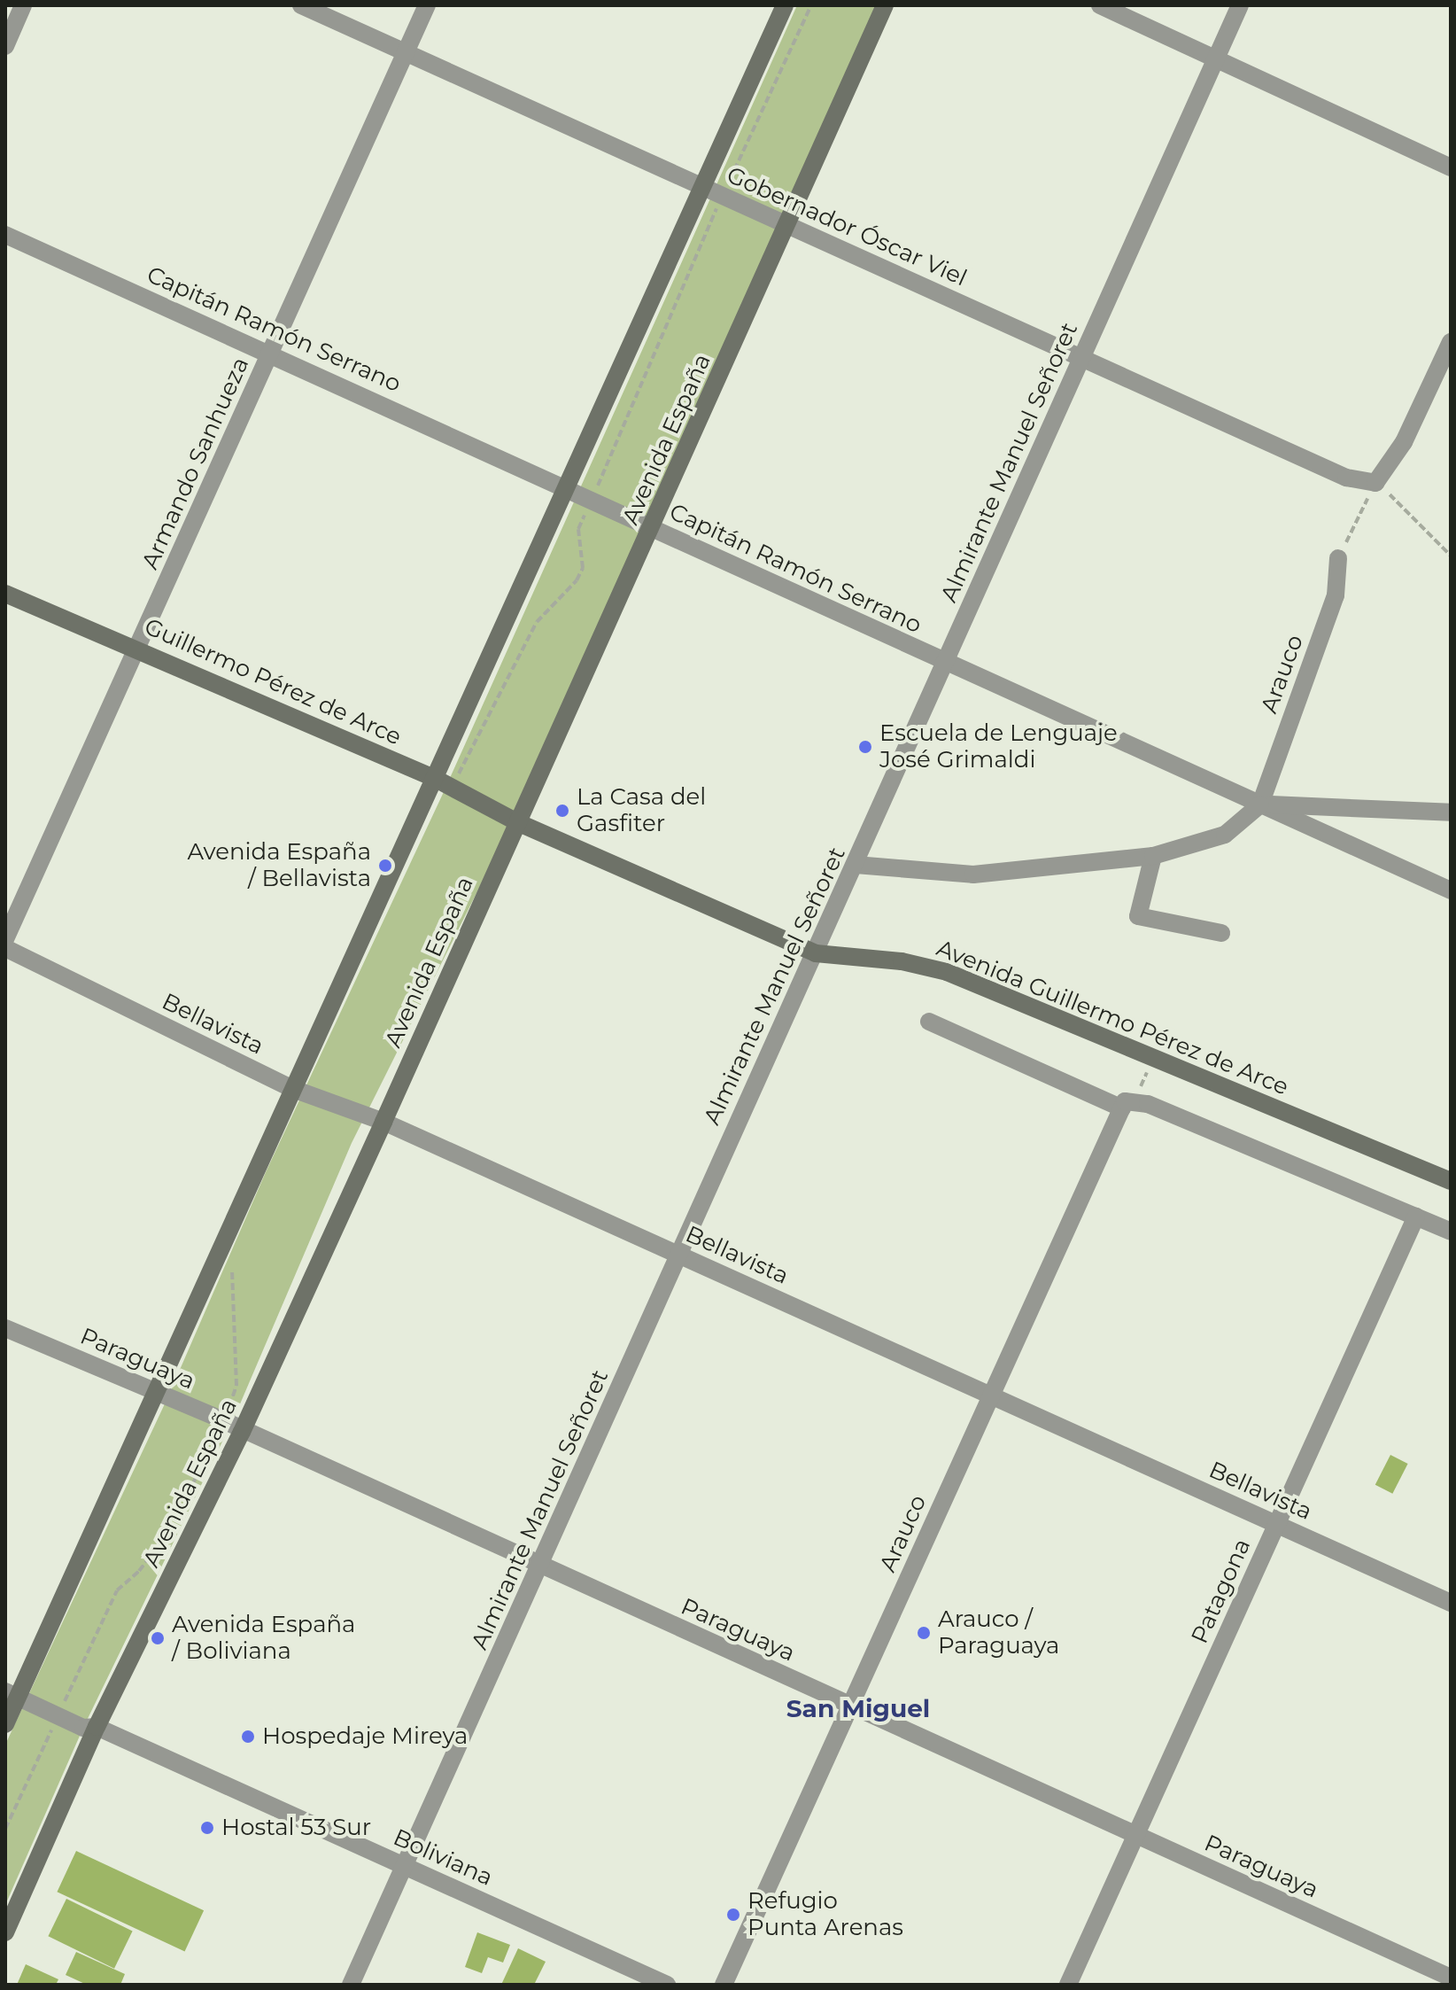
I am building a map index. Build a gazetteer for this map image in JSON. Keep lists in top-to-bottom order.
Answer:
{
  "streets": {
    "main road": ["Avenida España", "Guillermo Pérez de Arce", "Avenida Guillermo Pérez de Arce"],
    "street": [
      "Gobernador Óscar Viel",
      "Capitán Ramón Serrano",
      "Almirante Manuel Señoret",
      "Armando Sanhueza",
      "Arauco",
      "Bellavista",
      "Paraguaya",
      "Patagona",
      "Boliviana"
    ]
  },
  "crossings": [
    ["Gobernador Óscar Viel", "Avenida España"],
    ["Gobernador Óscar Viel", "Almirante Manuel Señoret"],
    ["Gobernador Óscar Viel", "Armando Sanhueza"],
    ["Capitán Ramón Serrano", "Avenida España"],
    ["Capitán Ramón Serrano", "Almirante Manuel Señoret"],
    ["Capitán Ramón Serrano", "Armando Sanhueza"],
    ["Capitán Ramón Serrano", "Arauco"],
    ["Avenida España", "Guillermo Pérez de Arce"],
    ["Avenida España", "Avenida Guillermo Pérez de Arce"],
    ["Avenida España", "Bellavista"],
    ["Avenida España", "Paraguaya"],
    ["Avenida España", "Boliviana"],
    ["Almirante Manuel Señoret", "Avenida Guillermo Pérez de Arce"],
    ["Almirante Manuel Señoret", "Bellavista"],
    ["Almirante Manuel Señoret", "Paraguaya"],
    ["Almirante Manuel Señoret", "Boliviana"],
    ["Armando Sanhueza", "Guillermo Pérez de Arce"],
    ["Arauco", "Bellavista"],
    ["Arauco", "Paraguaya"],
    ["Guillermo Pérez de Arce", "Avenida Guillermo Pérez de Arce"],
    ["Bellavista", "Patagona"],
    ["Paraguaya", "Patagona"]
  ],
  "districts": ["San Miguel"],
  "places": [
    "Escuela de Lenguaje José Grimaldi",
    "La Casa del Gasfiter",
    "Avenida España / Bellavista",
    "Arauco / Paraguaya",
    "Avenida España / Boliviana",
    "Hospedaje Mireya",
    "Hostal 53 Sur",
    "Refugio Punta Arenas"
  ]
}
